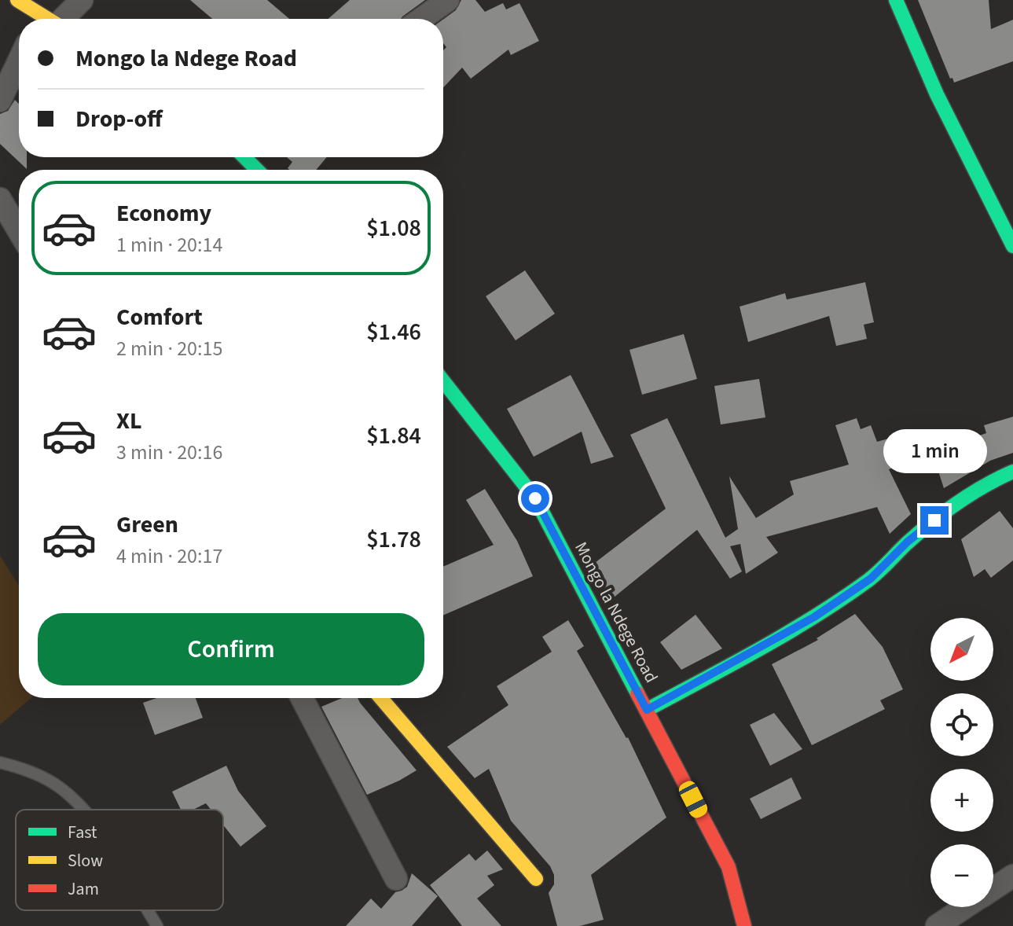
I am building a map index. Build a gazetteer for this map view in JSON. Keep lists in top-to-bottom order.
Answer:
{
  "streets": {
    "street": ["Mongo la Ndege Road"]
  },
  "legend": ["Fast", "Slow", "Jam"],
  "north": "bottom left",
  "page": {
    "banner": ["Mongo la Ndege Road", "Drop-off"],
    "list": [
      {
        "name": "Economy",
        "note": "1 min · 20:14",
        "value": "$1.08"
      },
      {
        "name": "Comfort",
        "note": "2 min · 20:15",
        "value": "$1.46"
      },
      {
        "name": "XL",
        "note": "3 min · 20:16",
        "value": "$1.84"
      },
      {
        "name": "Green",
        "note": "4 min · 20:17",
        "value": "$1.78"
      }
    ],
    "bubble": "1 min",
    "buttons": "Confirm",
    "map_buttons": ["+", "−"]
  }
}
